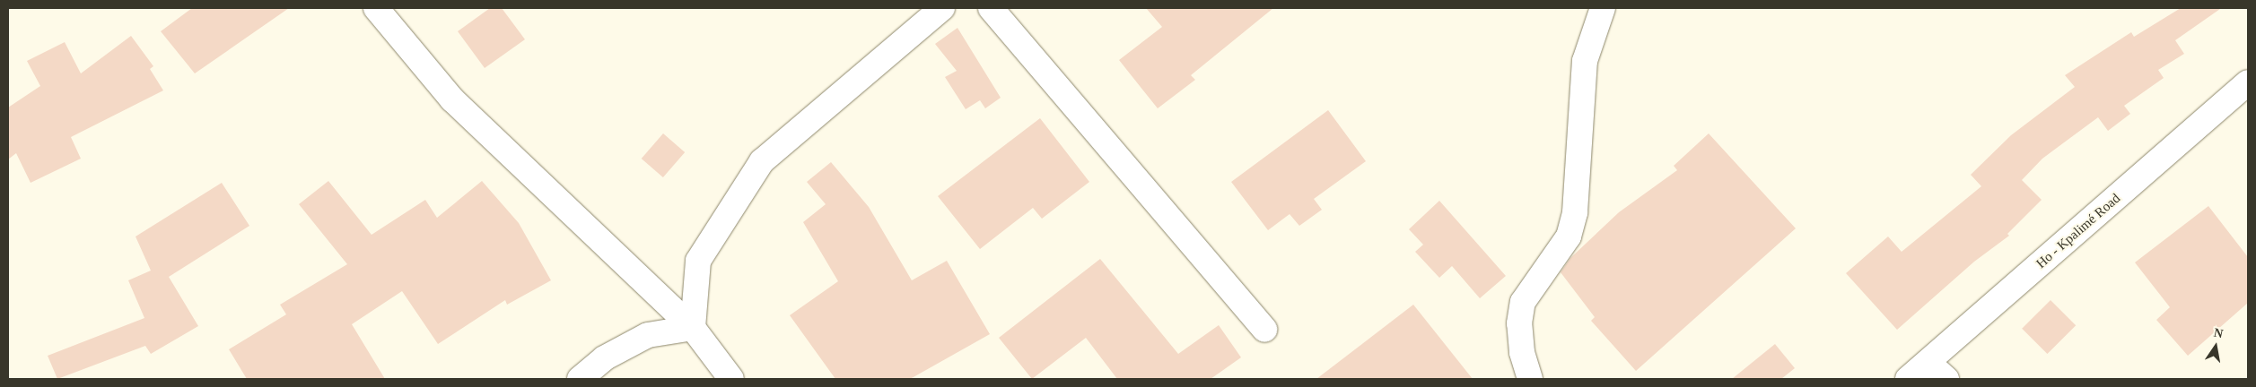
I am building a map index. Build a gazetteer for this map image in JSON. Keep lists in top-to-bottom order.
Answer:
{
  "streets": {
    "street": ["Ho - Kpalimé Road"]
  },
  "north": "top"
}
